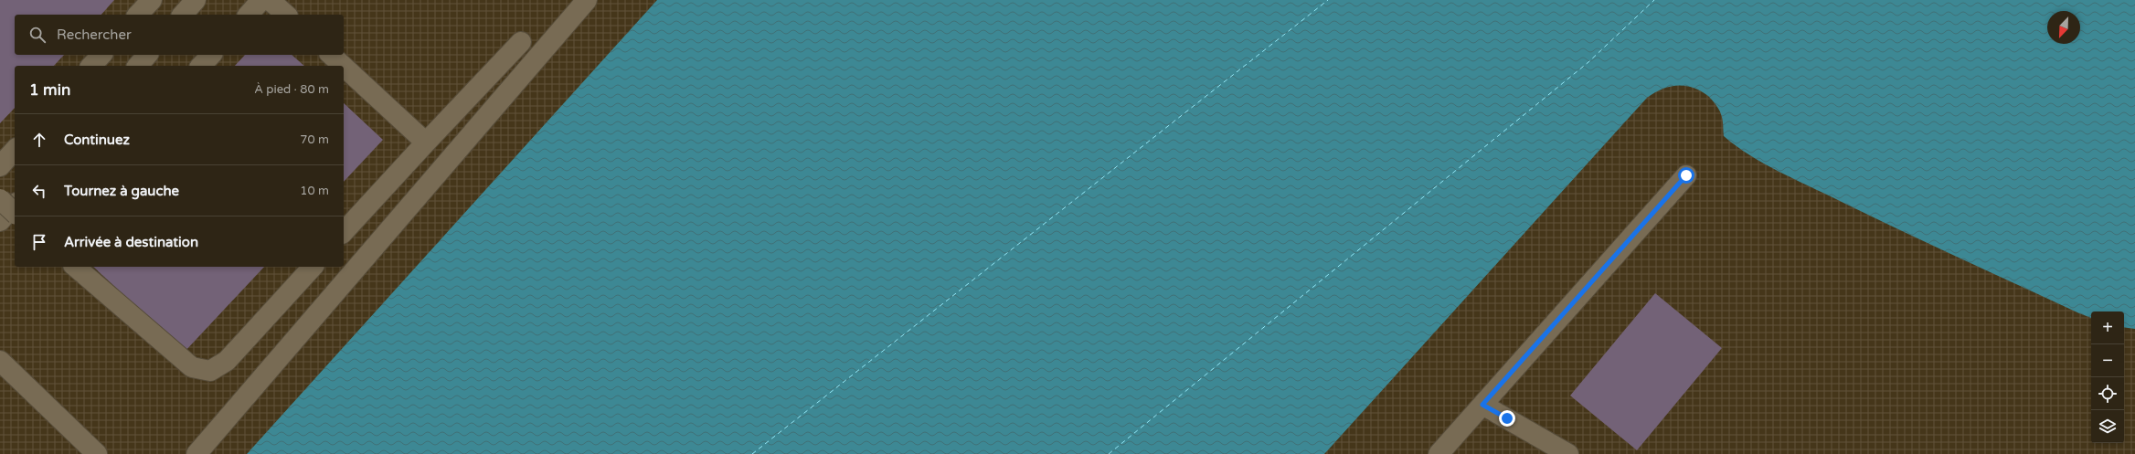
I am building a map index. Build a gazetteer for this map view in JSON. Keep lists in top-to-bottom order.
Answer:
{
  "north": "bottom left",
  "page": {
    "search": "Rechercher",
    "heading": ["1 min", "À pied · 80 m"],
    "list": [
      ["Continuez", "70 m"],
      ["Tournez à gauche", "10 m"],
      "Arrivée à destination"
    ],
    "map_buttons": ["+", "−"]
  }
}
